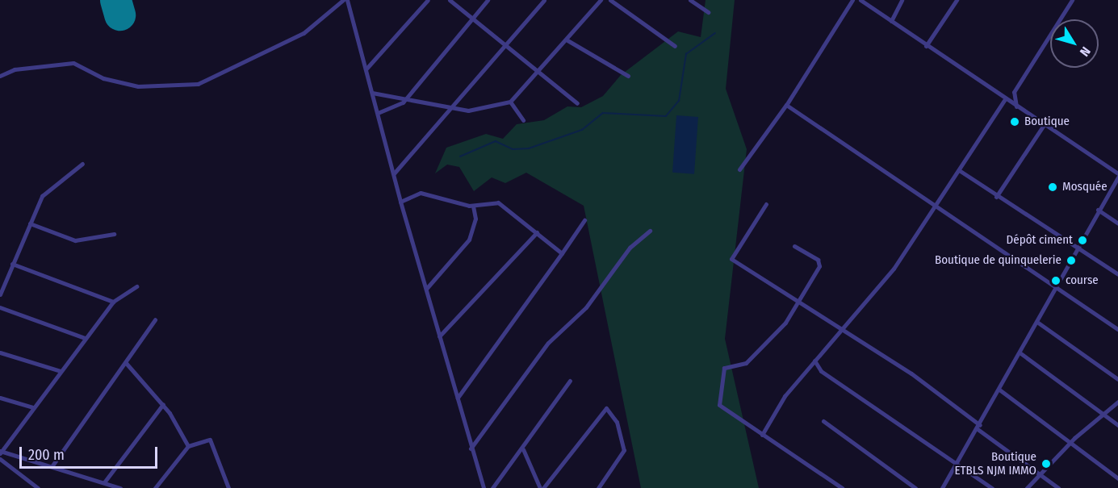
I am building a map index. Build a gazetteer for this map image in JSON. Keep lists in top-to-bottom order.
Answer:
{
  "places": [
    "Boutique",
    "Mosquée",
    "Dépôt ciment",
    "Boutique de quinquelerie",
    "course",
    "Boutique ETBLS NJM IMMO"
  ],
  "scale_bar": "200 m",
  "north": "bottom right"
}
